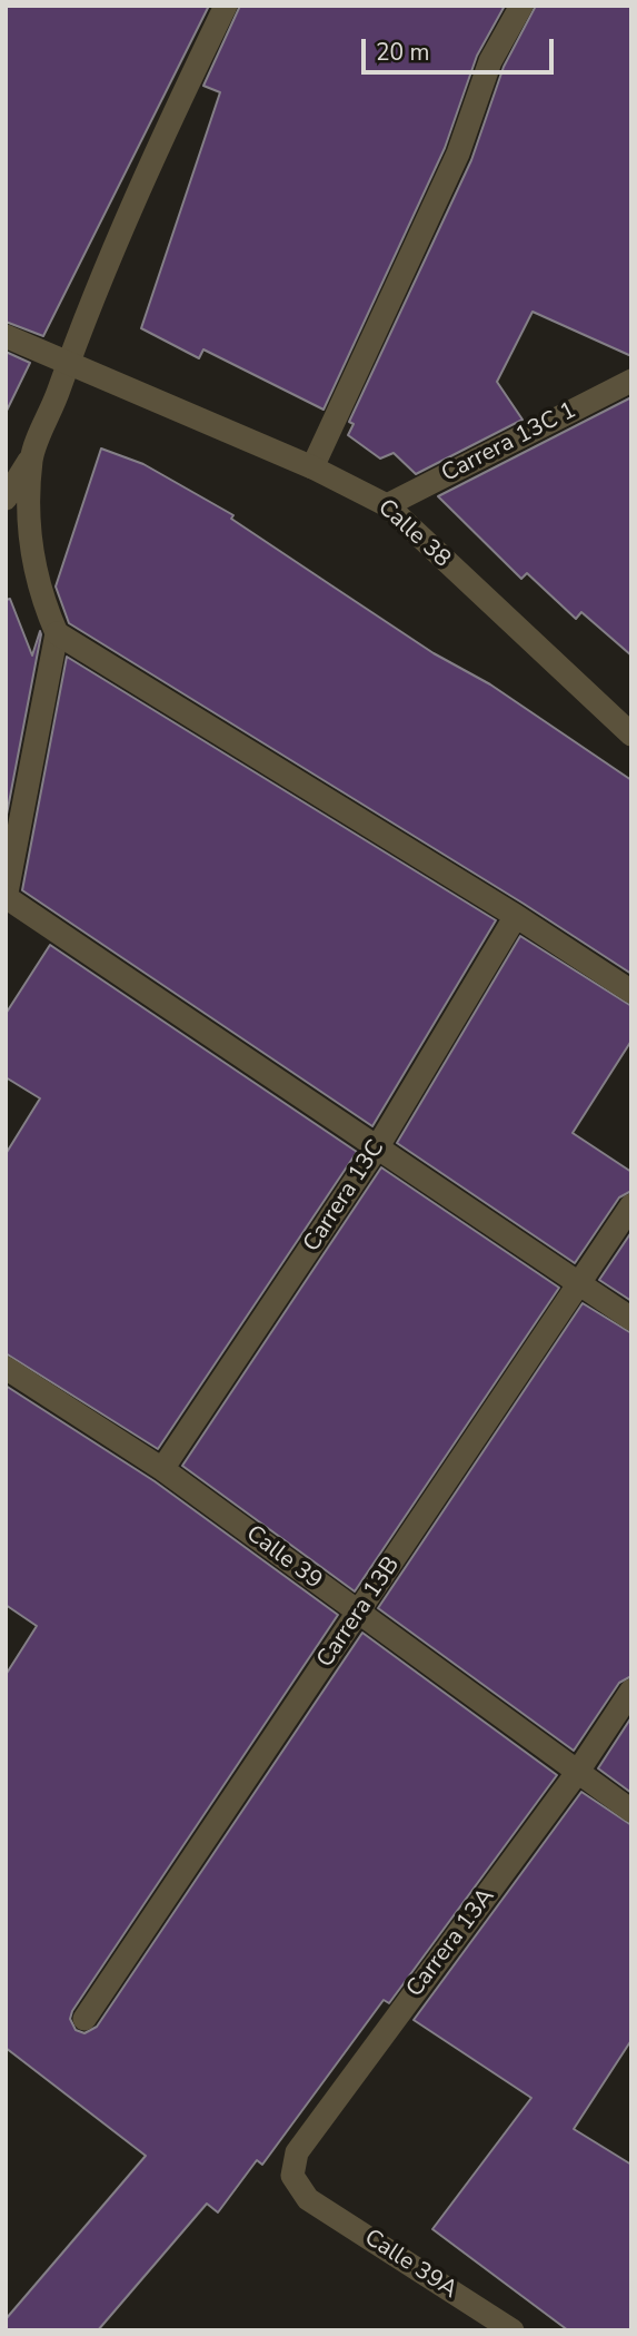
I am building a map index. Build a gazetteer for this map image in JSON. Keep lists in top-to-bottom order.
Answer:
{
  "streets": {
    "street": [
      "Carrera 13C 1",
      "Calle 38",
      "Carrera 13C",
      "Calle 39",
      "Carrera 13B",
      "Carrera 13A",
      "Calle 39A"
    ]
  },
  "crossings": [
    ["Carrera 13C 1", "Calle 38"],
    ["Carrera 13C", "Calle 39"],
    ["Calle 39", "Carrera 13B"],
    ["Calle 39", "Carrera 13A"],
    ["Carrera 13A", "Calle 39A"]
  ],
  "scale_bar": "20 m"
}
